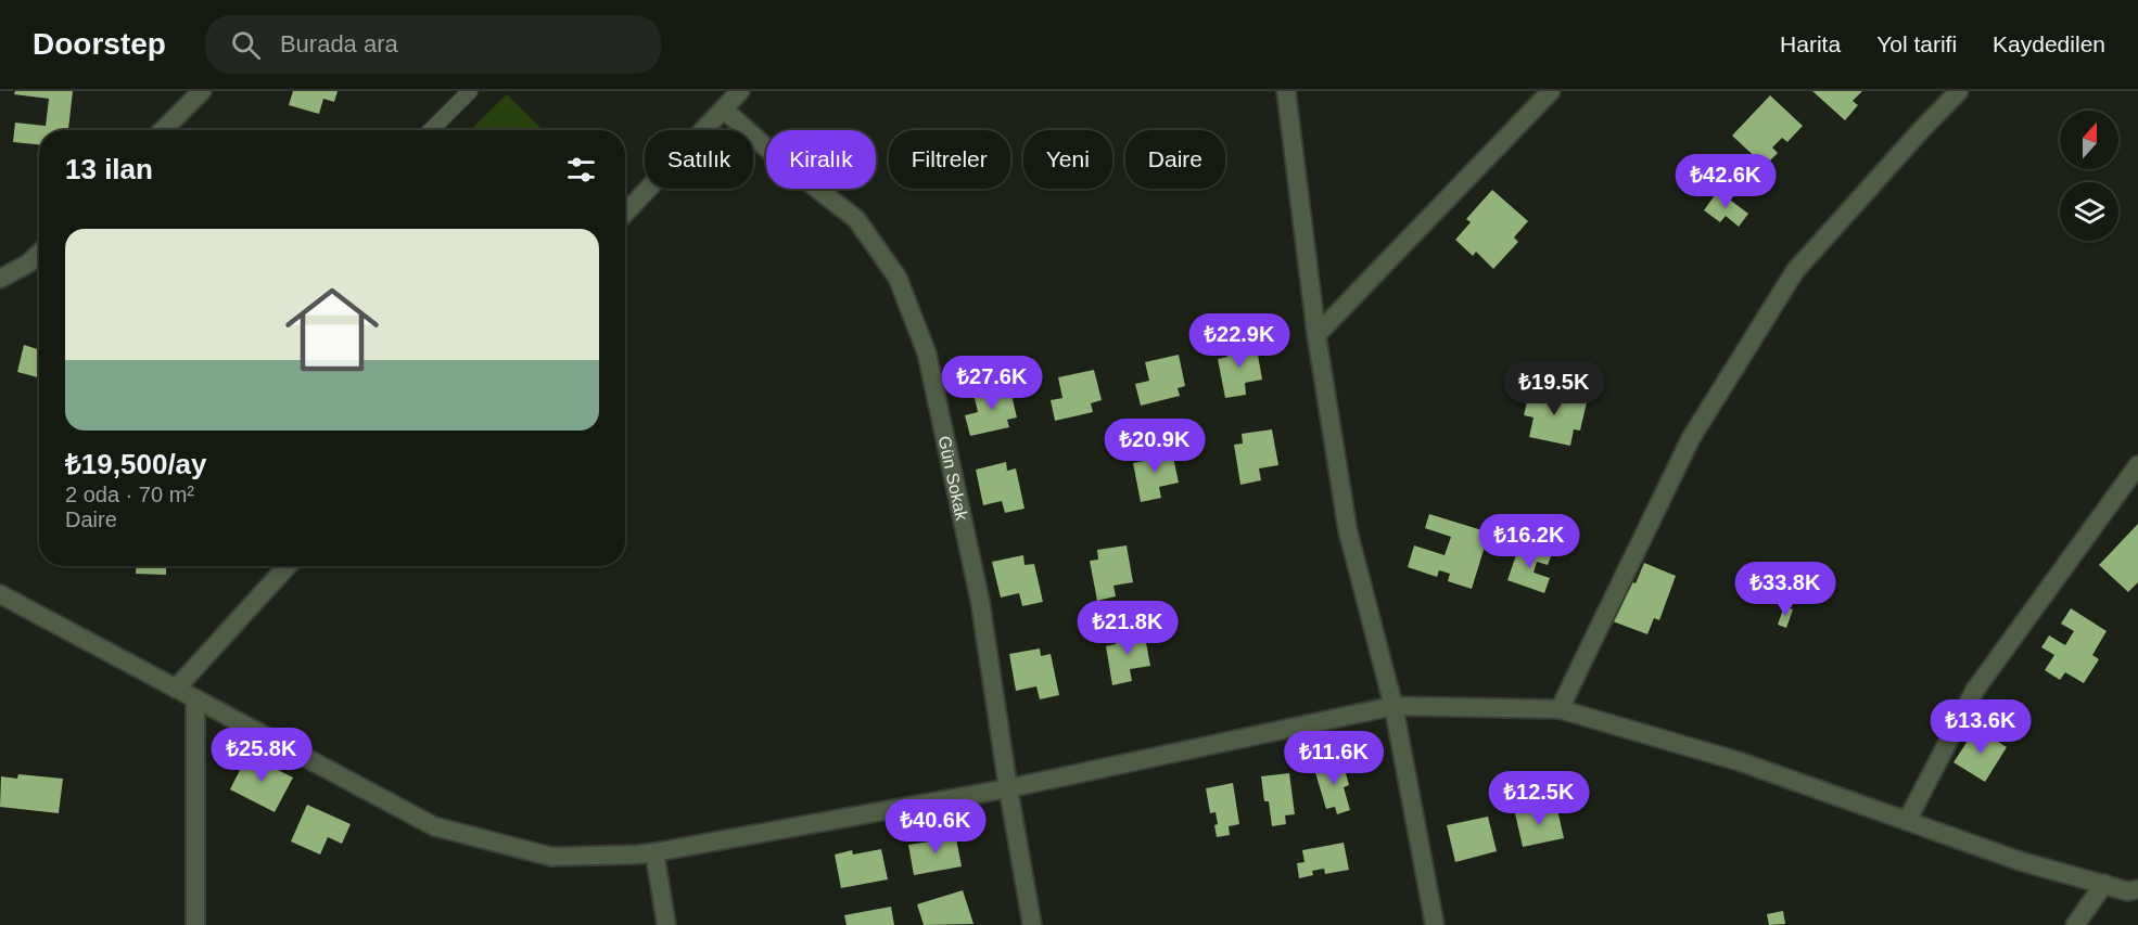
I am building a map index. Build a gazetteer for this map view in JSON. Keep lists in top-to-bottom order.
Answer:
{
  "streets": {
    "street": ["Gün Sokak"]
  },
  "north": "top",
  "page": {
    "header": "Doorstep",
    "search": "Burada ara",
    "nav": ["Harita", "Yol tarifi", "Kaydedilen"],
    "chip": [
      "Satılık",
      "Kiralık",
      "Filtreler",
      "Yeni",
      "Daire"
    ],
    "heading": "13 ilan",
    "price": [
      "₺42.6K",
      "₺22.9K",
      "₺27.6K",
      "₺19.5K",
      "₺20.9K",
      "₺16.2K",
      "₺33.8K",
      "₺21.8K",
      "₺13.6K",
      "₺25.8K",
      "₺11.6K",
      "₺12.5K",
      "₺40.6K"
    ],
    "list": [
      {
        "name": "₺19,500/ay",
        "note": "2 oda · 70 m² · Daire"
      }
    ]
  }
}
